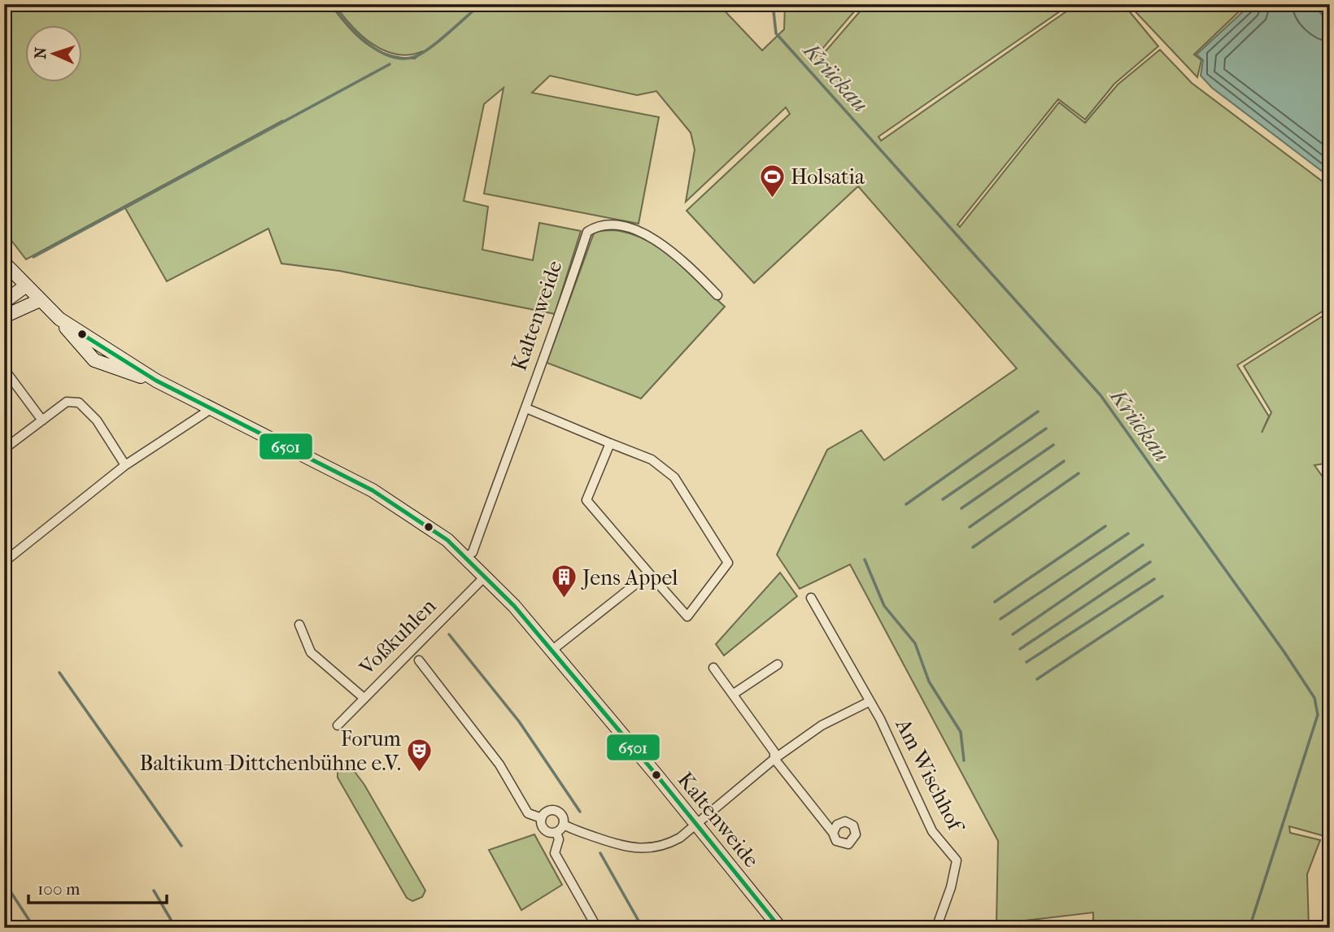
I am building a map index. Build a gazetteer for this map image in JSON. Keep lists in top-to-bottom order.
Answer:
{
  "streets": {
    "main road": ["Kaltenweide"],
    "street": ["Voßkuhlen", "Am Wischhof"]
  },
  "crossings": [
    ["Kaltenweide", "Voßkuhlen"]
  ],
  "water": ["Krückau"],
  "places": {
    "sports": ["Holsatia"],
    "building": ["Jens Appel"],
    "theatre": ["Forum Baltikum-Dittchenbühne e.V."]
  },
  "lines": ["transit line 6501"],
  "scale_bar": "100 m",
  "north": "left"
}
